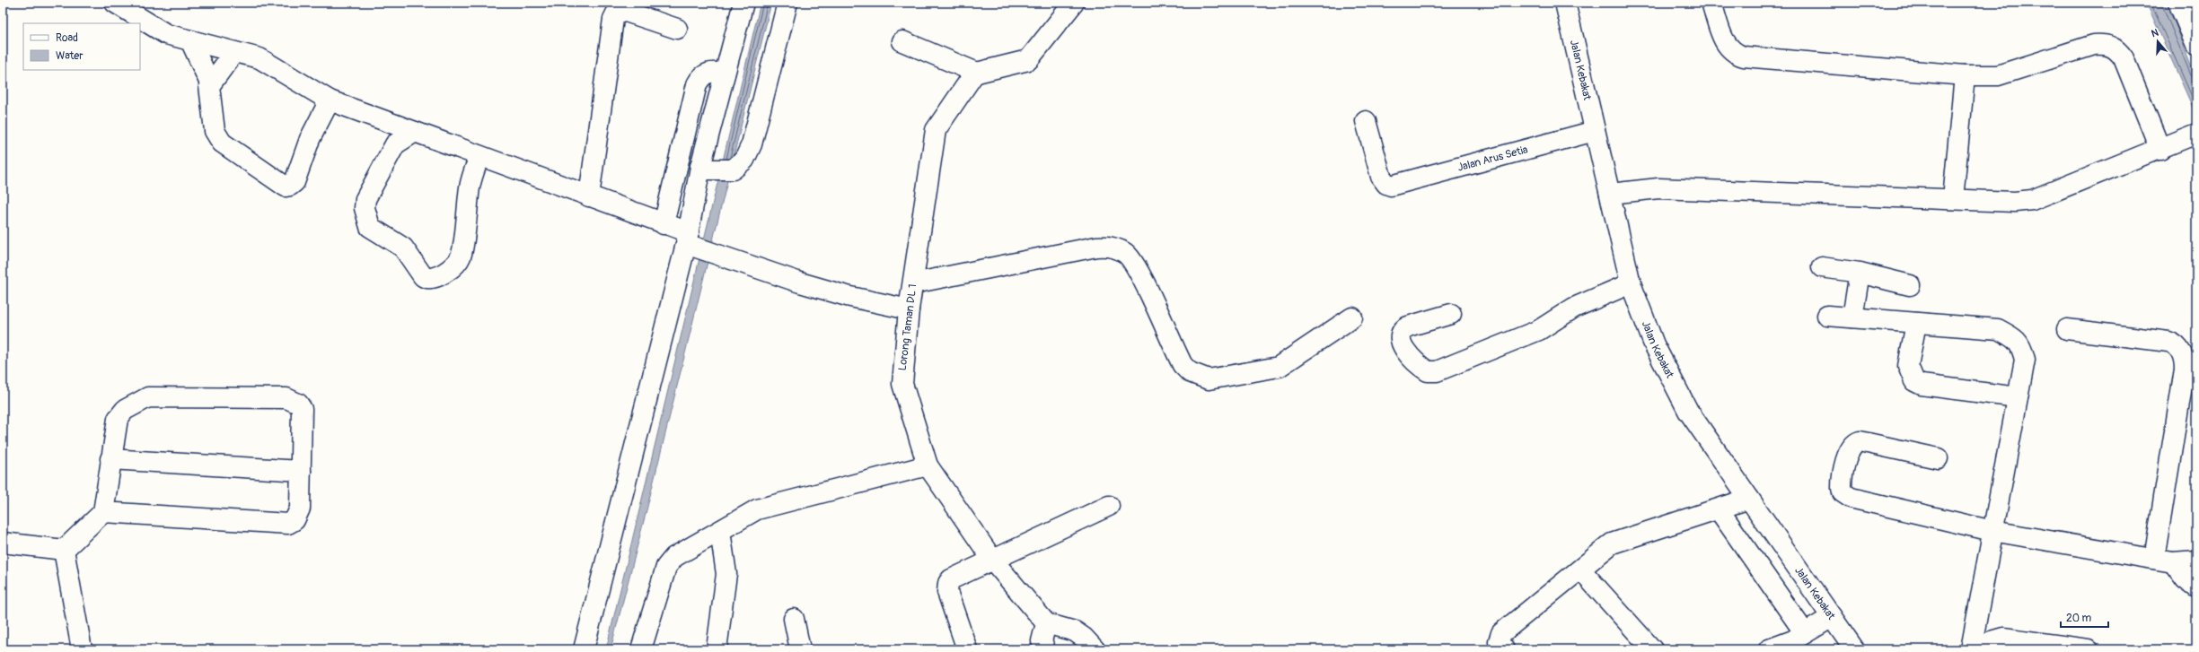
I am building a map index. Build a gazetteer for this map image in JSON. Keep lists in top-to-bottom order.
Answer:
{
  "streets": {
    "street": ["Jalan Kebakat", "Jalan Arus Setia", "Lorong Taman DL 1"]
  },
  "crossings": [
    ["Jalan Kebakat", "Jalan Arus Setia"]
  ],
  "legend": ["Road", "Water"],
  "scale_bar": "20 m",
  "north": "top"
}
